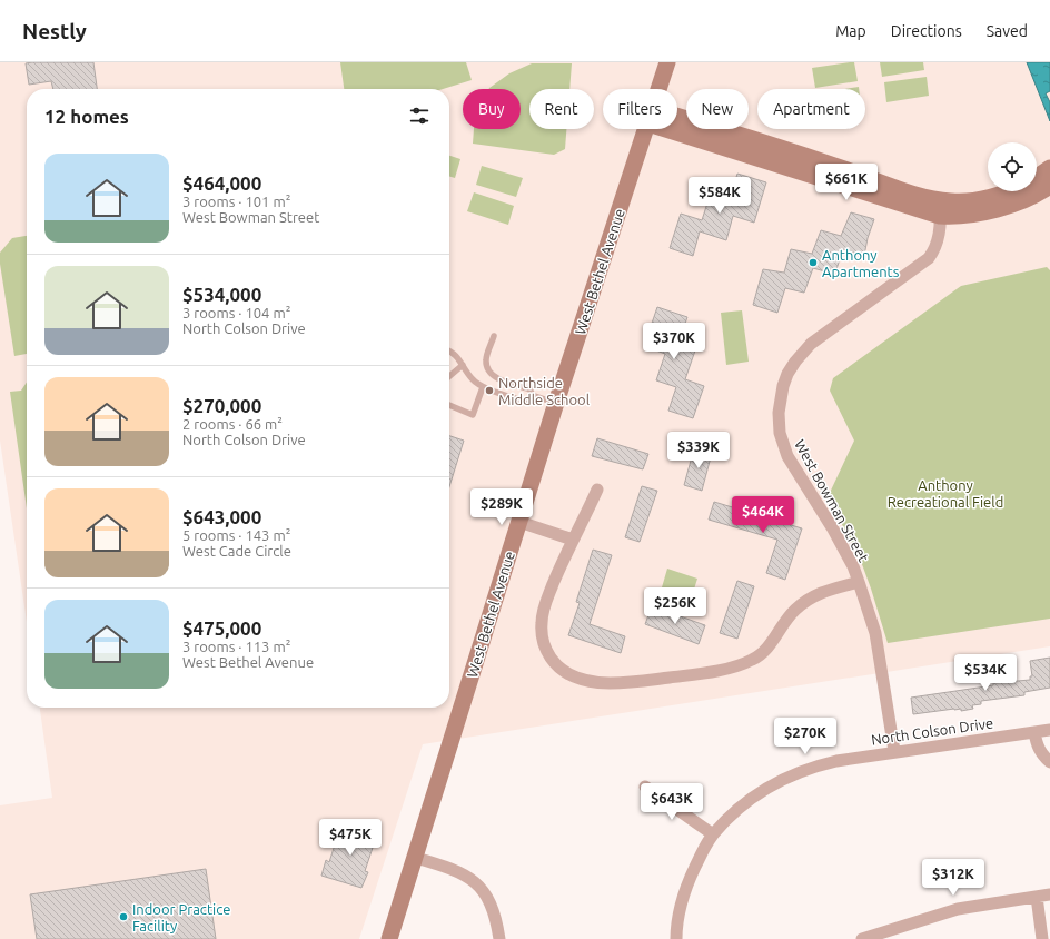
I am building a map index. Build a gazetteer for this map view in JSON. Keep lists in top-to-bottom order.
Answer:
{
  "streets": {
    "main road": ["West Bethel Avenue"],
    "street": ["West Bowman Street", "North Colson Drive"]
  },
  "crossings": [
    ["West Bowman Street", "North Colson Drive"]
  ],
  "parks": ["Anthony Recreational Field"],
  "places": ["Anthony Apartments", "Northside Middle School", "Indoor Practice Facility"],
  "page": {
    "header": "Nestly",
    "nav": ["Map", "Directions", "Saved"],
    "chip": [
      "Buy",
      "Rent",
      "Filters",
      "New",
      "Apartment"
    ],
    "heading": "12 homes",
    "list": [
      {
        "name": "$464,000",
        "note": "3 rooms · 101 m² · West Bowman Street"
      },
      {
        "name": "$534,000",
        "note": "3 rooms · 104 m² · North Colson Drive"
      },
      {
        "name": "$270,000",
        "note": "2 rooms · 66 m² · North Colson Drive"
      },
      {
        "name": "$643,000",
        "note": "5 rooms · 143 m² · West Cade Circle"
      },
      {
        "name": "$475,000",
        "note": "3 rooms · 113 m² · West Bethel Avenue"
      }
    ],
    "price": [
      "$661K",
      "$584K",
      "$370K",
      "$339K",
      "$289K",
      "$464K",
      "$256K",
      "$534K",
      "$270K",
      "$643K",
      "$475K",
      "$312K"
    ]
  }
}
